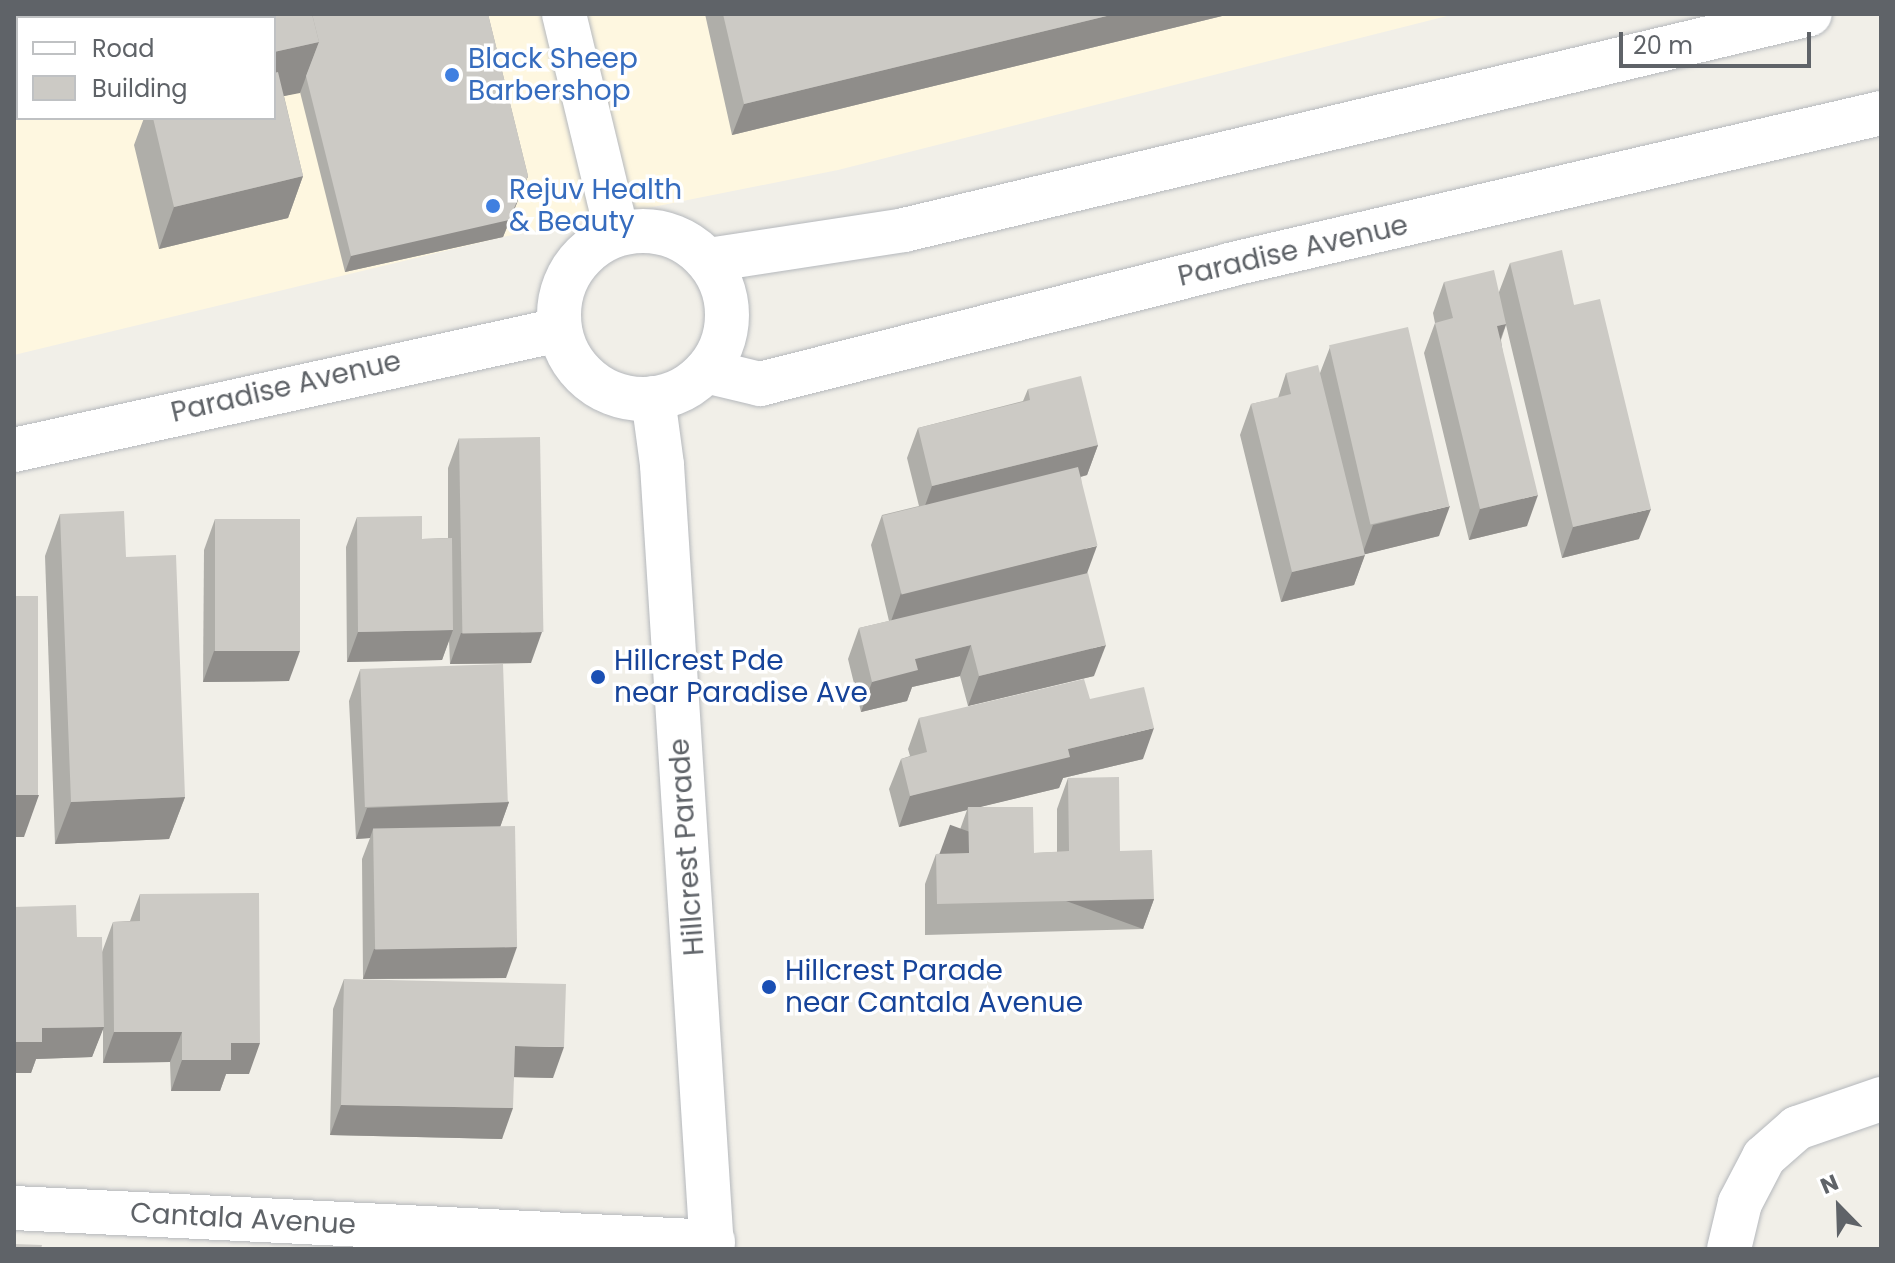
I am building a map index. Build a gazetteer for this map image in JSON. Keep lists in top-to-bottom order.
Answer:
{
  "streets": {
    "street": ["Paradise Avenue", "Hillcrest Parade", "Cantala Avenue"]
  },
  "crossings": [
    ["Paradise Avenue", "Hillcrest Parade"],
    ["Hillcrest Parade", "Cantala Avenue"]
  ],
  "places": [
    "Black Sheep Barbershop",
    "Rejuv Health & Beauty",
    "Hillcrest Pde near Paradise Ave",
    "Hillcrest Parade near Cantala Avenue"
  ],
  "legend": ["Road", "Building"],
  "scale_bar": "20 m",
  "north": "top left"
}
